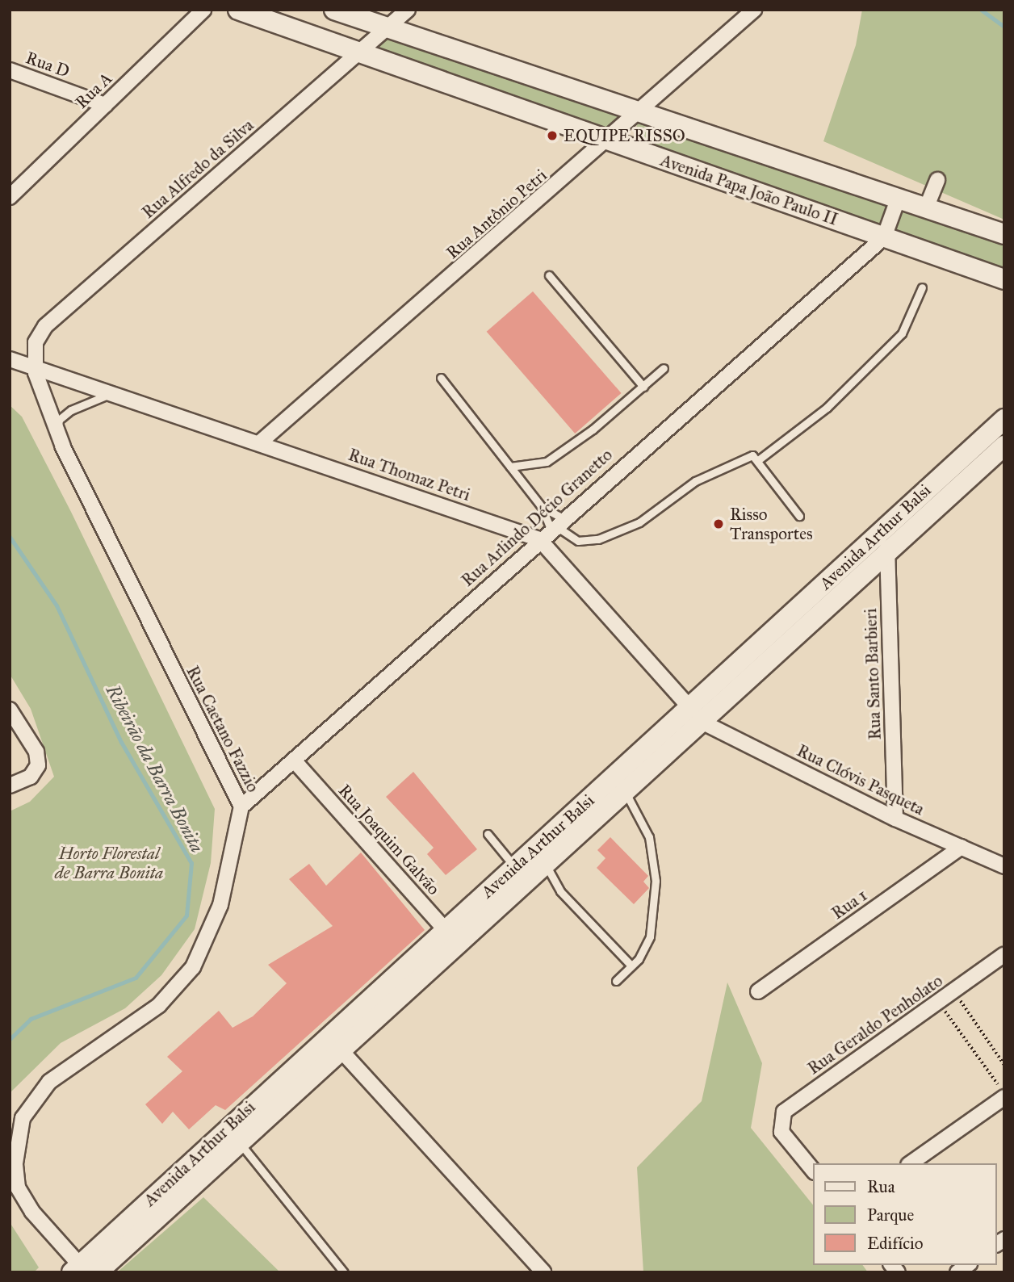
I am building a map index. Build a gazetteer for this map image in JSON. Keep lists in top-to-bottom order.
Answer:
{
  "streets": {
    "main road": ["Avenida Papa João Paulo II", "Avenida Arthur Balsi"],
    "street": [
      "Rua D",
      "Rua A",
      "Rua Alfredo da Silva",
      "Rua Antônio Petri",
      "Rua Thomaz Petri",
      "Rua Arlindo Décio Granetto",
      "Rua Santo Barbieri",
      "Rua Caetano Fazzio",
      "Rua Clóvis Pasqueta",
      "Rua Joaquim Galvão",
      "Rua 1",
      "Rua Geraldo Penholato"
    ]
  },
  "crossings": [
    ["Rua D", "Rua A"],
    ["Rua Alfredo da Silva", "Avenida Papa João Paulo II"],
    ["Rua Alfredo da Silva", "Rua Thomaz Petri"],
    ["Rua Alfredo da Silva", "Rua Caetano Fazzio"],
    ["Avenida Papa João Paulo II", "Rua Antônio Petri"],
    ["Avenida Papa João Paulo II", "Rua Arlindo Décio Granetto"],
    ["Rua Antônio Petri", "Rua Thomaz Petri"],
    ["Rua Thomaz Petri", "Rua Arlindo Décio Granetto"],
    ["Rua Thomaz Petri", "Avenida Arthur Balsi"],
    ["Rua Thomaz Petri", "Rua Caetano Fazzio"],
    ["Rua Thomaz Petri", "Rua Clóvis Pasqueta"],
    ["Rua Arlindo Décio Granetto", "Rua Caetano Fazzio"],
    ["Rua Arlindo Décio Granetto", "Rua Joaquim Galvão"],
    ["Avenida Arthur Balsi", "Rua Santo Barbieri"],
    ["Avenida Arthur Balsi", "Rua Caetano Fazzio"],
    ["Avenida Arthur Balsi", "Rua Clóvis Pasqueta"],
    ["Avenida Arthur Balsi", "Rua Joaquim Galvão"],
    ["Rua Santo Barbieri", "Rua Clóvis Pasqueta"],
    ["Rua Clóvis Pasqueta", "Rua 1"]
  ],
  "water": ["Ribeirão da Barra Bonita"],
  "parks": ["Horto Florestal de Barra Bonita"],
  "places": ["EQUIPE RISSO", "Risso Transportes"],
  "legend": ["Rua", "Parque", "Edifício"]
}
